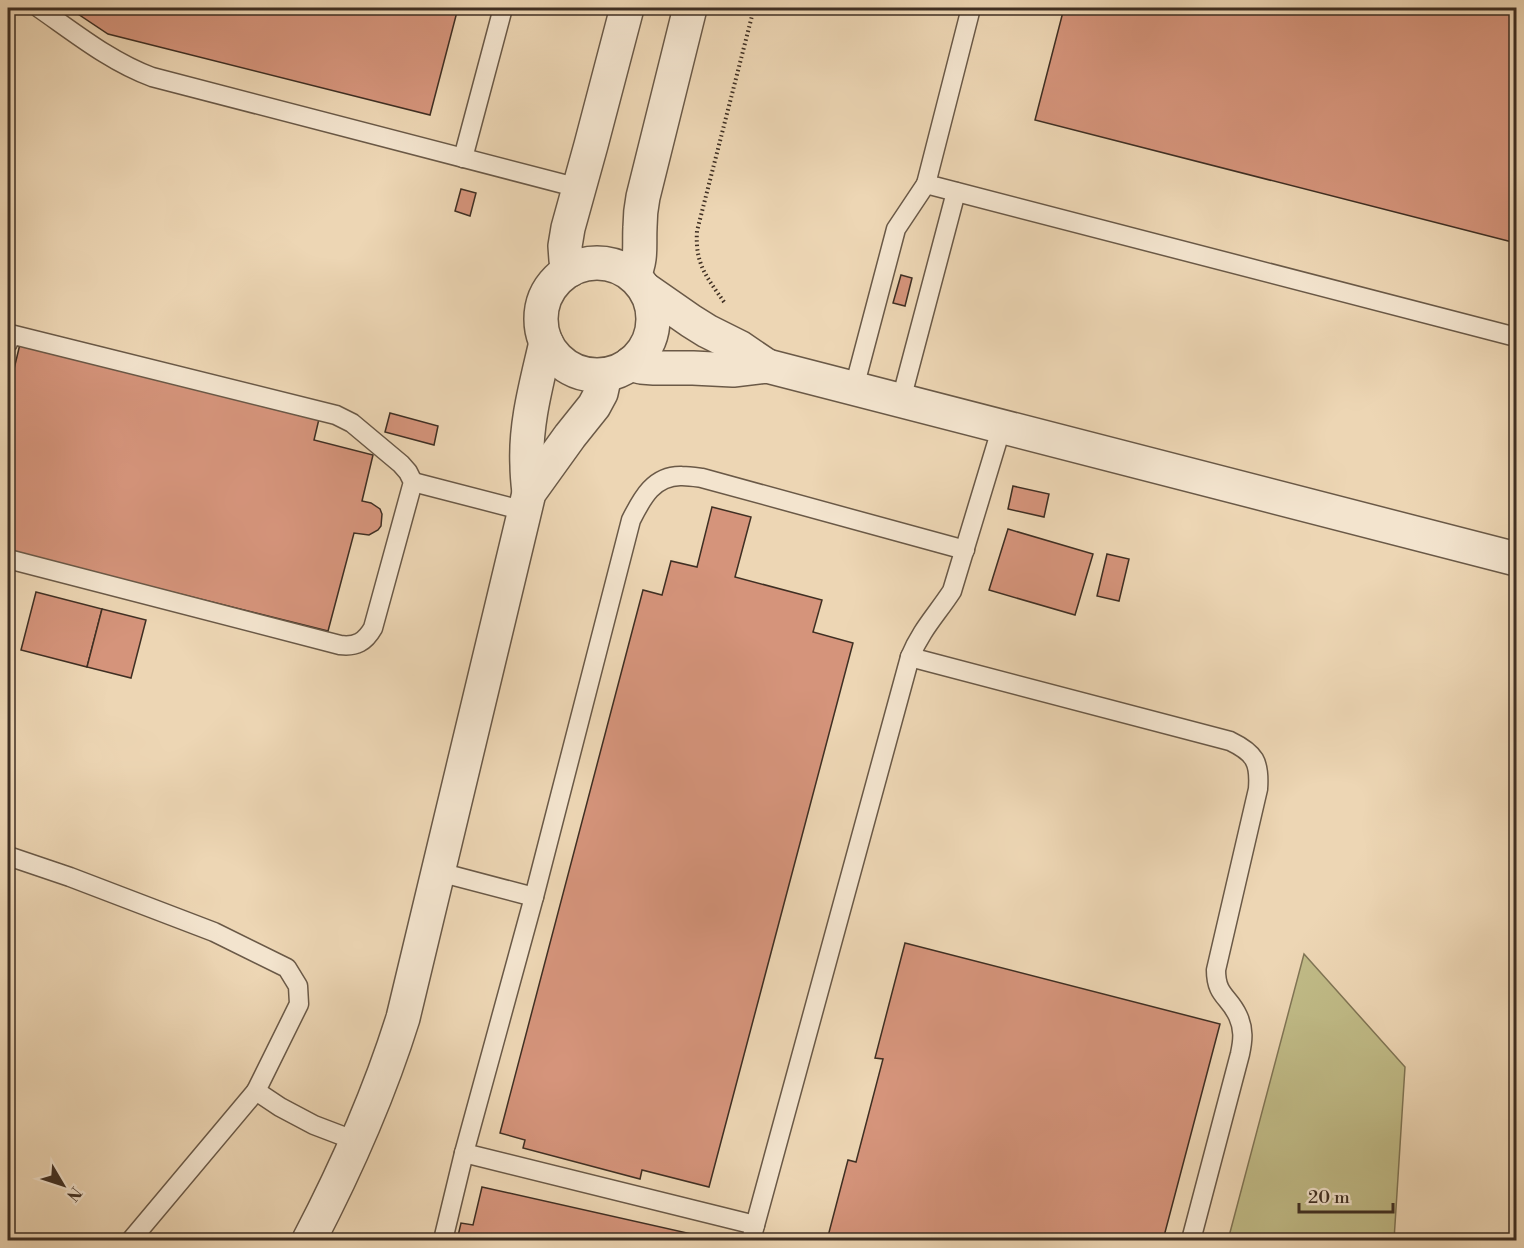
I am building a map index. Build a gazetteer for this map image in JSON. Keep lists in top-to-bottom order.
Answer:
{
  "scale_bar": "20 m",
  "north": "bottom right"
}
